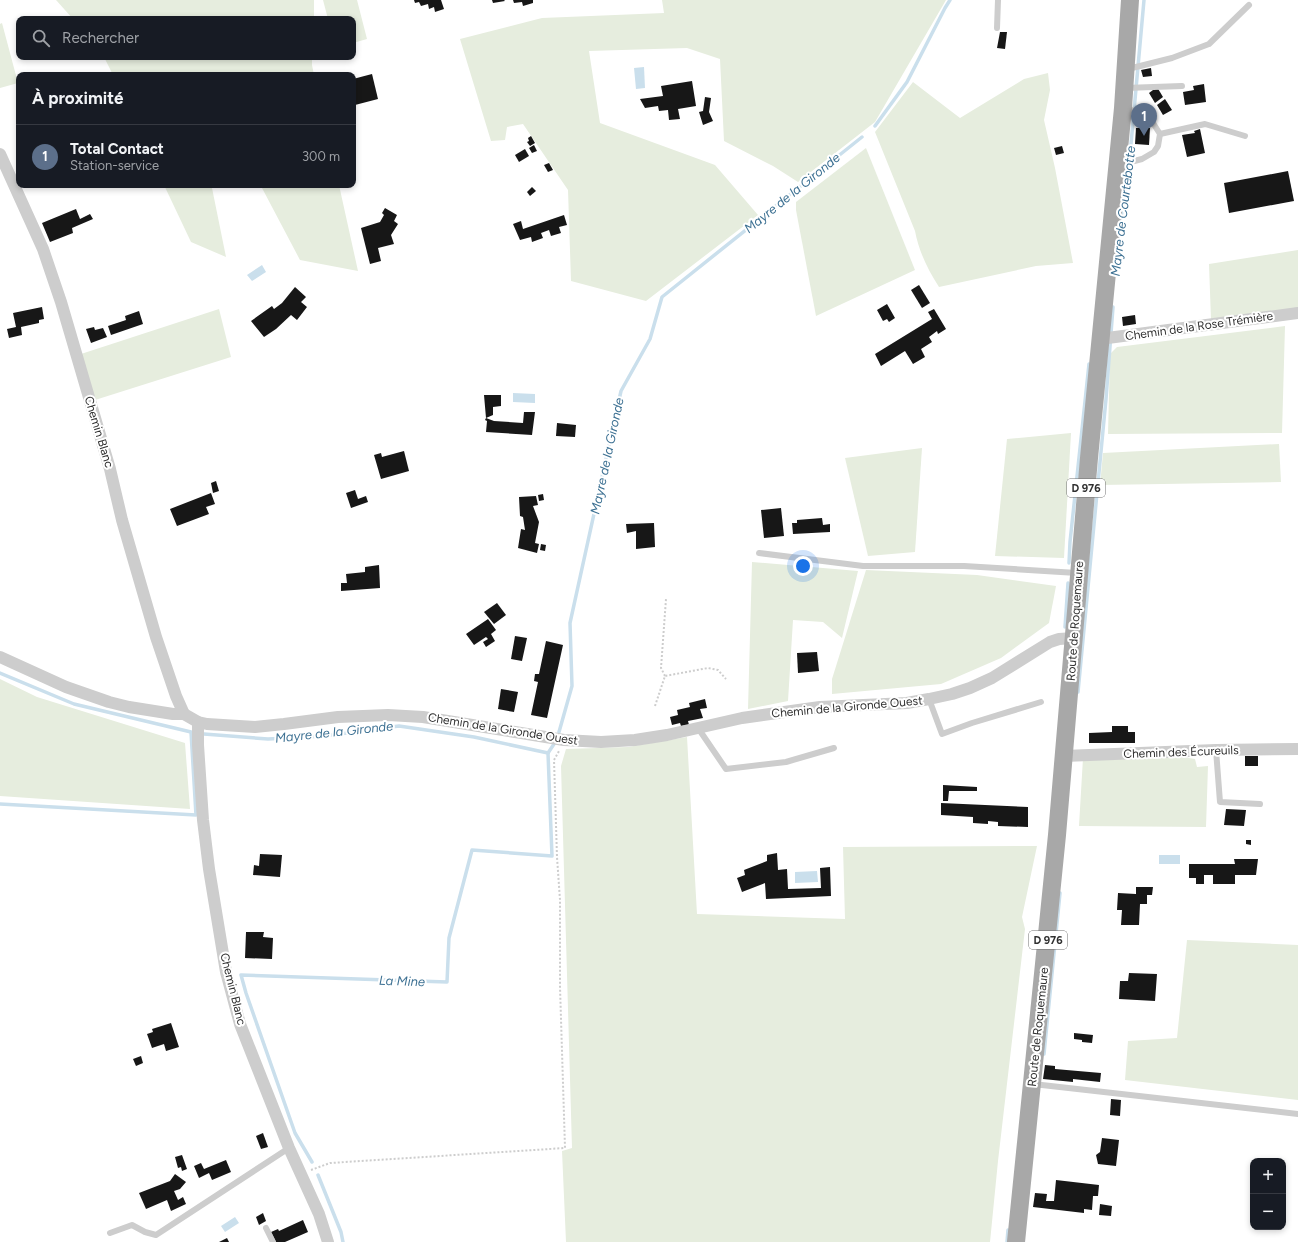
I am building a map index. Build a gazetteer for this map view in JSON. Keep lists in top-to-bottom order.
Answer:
{
  "streets": {
    "main road": ["D 976", "Route de Roquemaure"],
    "street": [
      "Chemin de la Rose Trémière",
      "Chemin Blanc",
      "Chemin de la Gironde Ouest",
      "Chemin des Écureuils"
    ]
  },
  "crossings": [
    ["Chemin de la Rose Trémière", "Route de Roquemaure"],
    ["Chemin Blanc", "Chemin de la Gironde Ouest"],
    ["Route de Roquemaure", "Chemin de la Gironde Ouest"],
    ["Route de Roquemaure", "Chemin des Écureuils"]
  ],
  "water": ["Mayre de la Gironde", "Mayre de Courtebotte", "La Mine"],
  "page": {
    "search": "Rechercher",
    "heading": "À proximité",
    "pins": "1",
    "list": [
      {
        "mark": "1",
        "name": "Total Contact",
        "note": "Station-service",
        "value": "300 m"
      }
    ],
    "map_buttons": ["+", "−"]
  }
}
